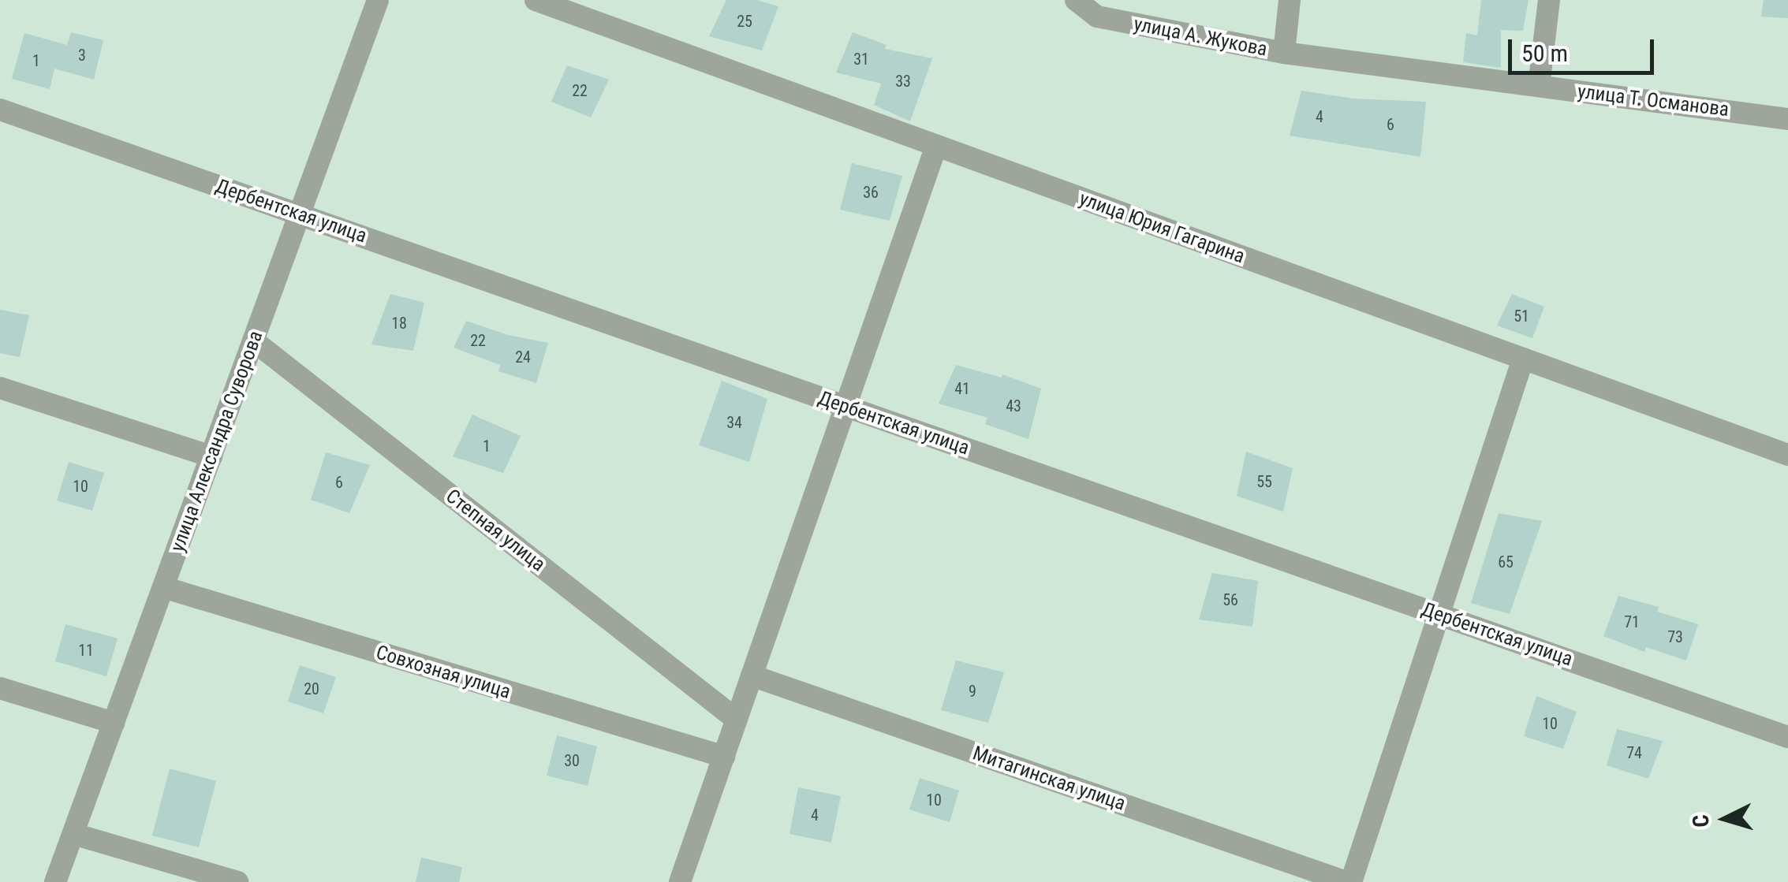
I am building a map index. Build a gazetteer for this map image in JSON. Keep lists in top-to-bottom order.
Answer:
{
  "streets": {
    "street": [
      "улица А. Жукова",
      "улица Т. Османова",
      "Дербентская улица",
      "улица Юрия Гагарина",
      "улица Александра Суворова",
      "Степная улица",
      "Совхозная улица",
      "Митагинская улица"
    ]
  },
  "crossings": [
    ["улица А. Жукова", "улица Т. Османова"],
    ["Дербентская улица", "улица Александра Суворова"],
    ["улица Александра Суворова", "Степная улица"],
    ["улица Александра Суворова", "Совхозная улица"]
  ],
  "house_numbers": [
    "25",
    "3",
    "31",
    "1",
    "33",
    "22",
    "4",
    "6",
    "36",
    "51",
    "18",
    "22",
    "24",
    "41",
    "43",
    "34",
    "1",
    "55",
    "6",
    "10",
    "65",
    "56",
    "71",
    "73",
    "11",
    "20",
    "9",
    "10",
    "74",
    "30",
    "10",
    "4"
  ],
  "scale_bar": "50 m",
  "north": "left"
}
